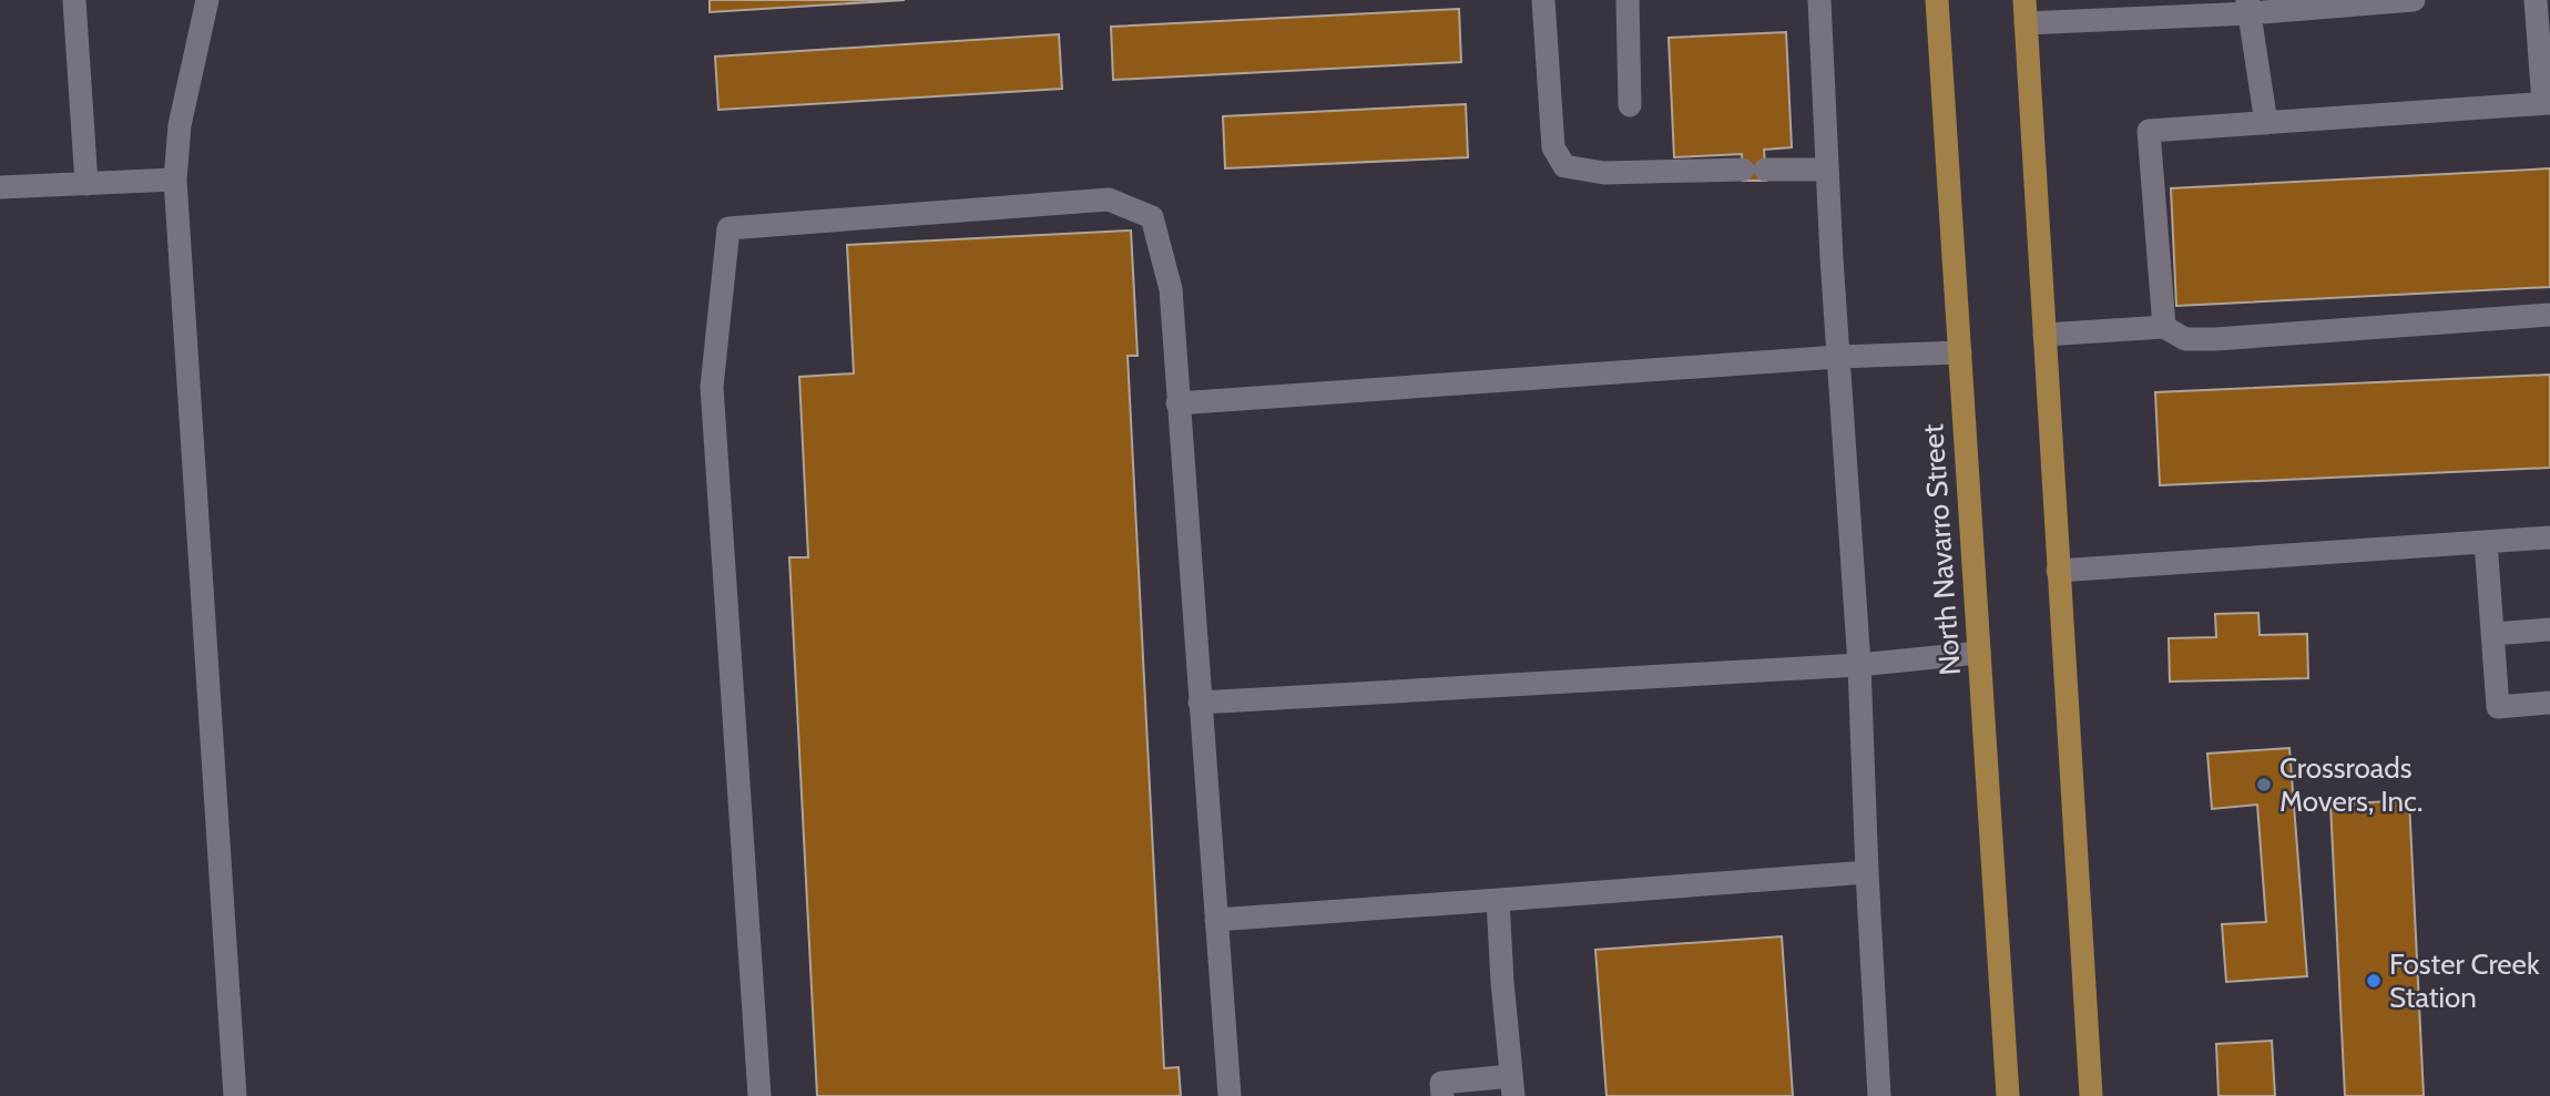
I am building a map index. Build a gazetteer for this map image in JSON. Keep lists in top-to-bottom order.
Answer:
{
  "streets": {
    "main road": ["North Navarro Street"]
  },
  "places": ["Crossroads Movers, Inc.", "Foster Creek Station"]
}
